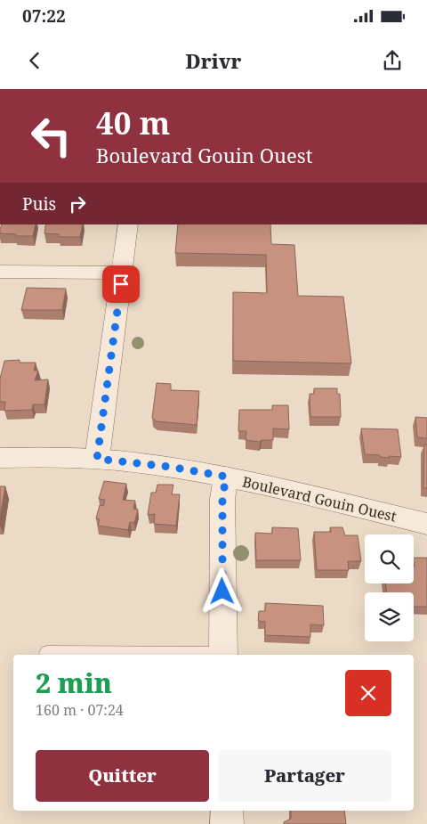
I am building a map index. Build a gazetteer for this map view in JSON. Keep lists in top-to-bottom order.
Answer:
{
  "streets": {
    "street": ["Boulevard Gouin Ouest"]
  },
  "page": {
    "status": "07:22",
    "header": "Drivr",
    "turn": ["40 m", "Boulevard Gouin Ouest"],
    "then": "Puis",
    "heading": ["2 min", "160 m · 07:24"],
    "buttons": ["Quitter", "Partager"]
  }
}
